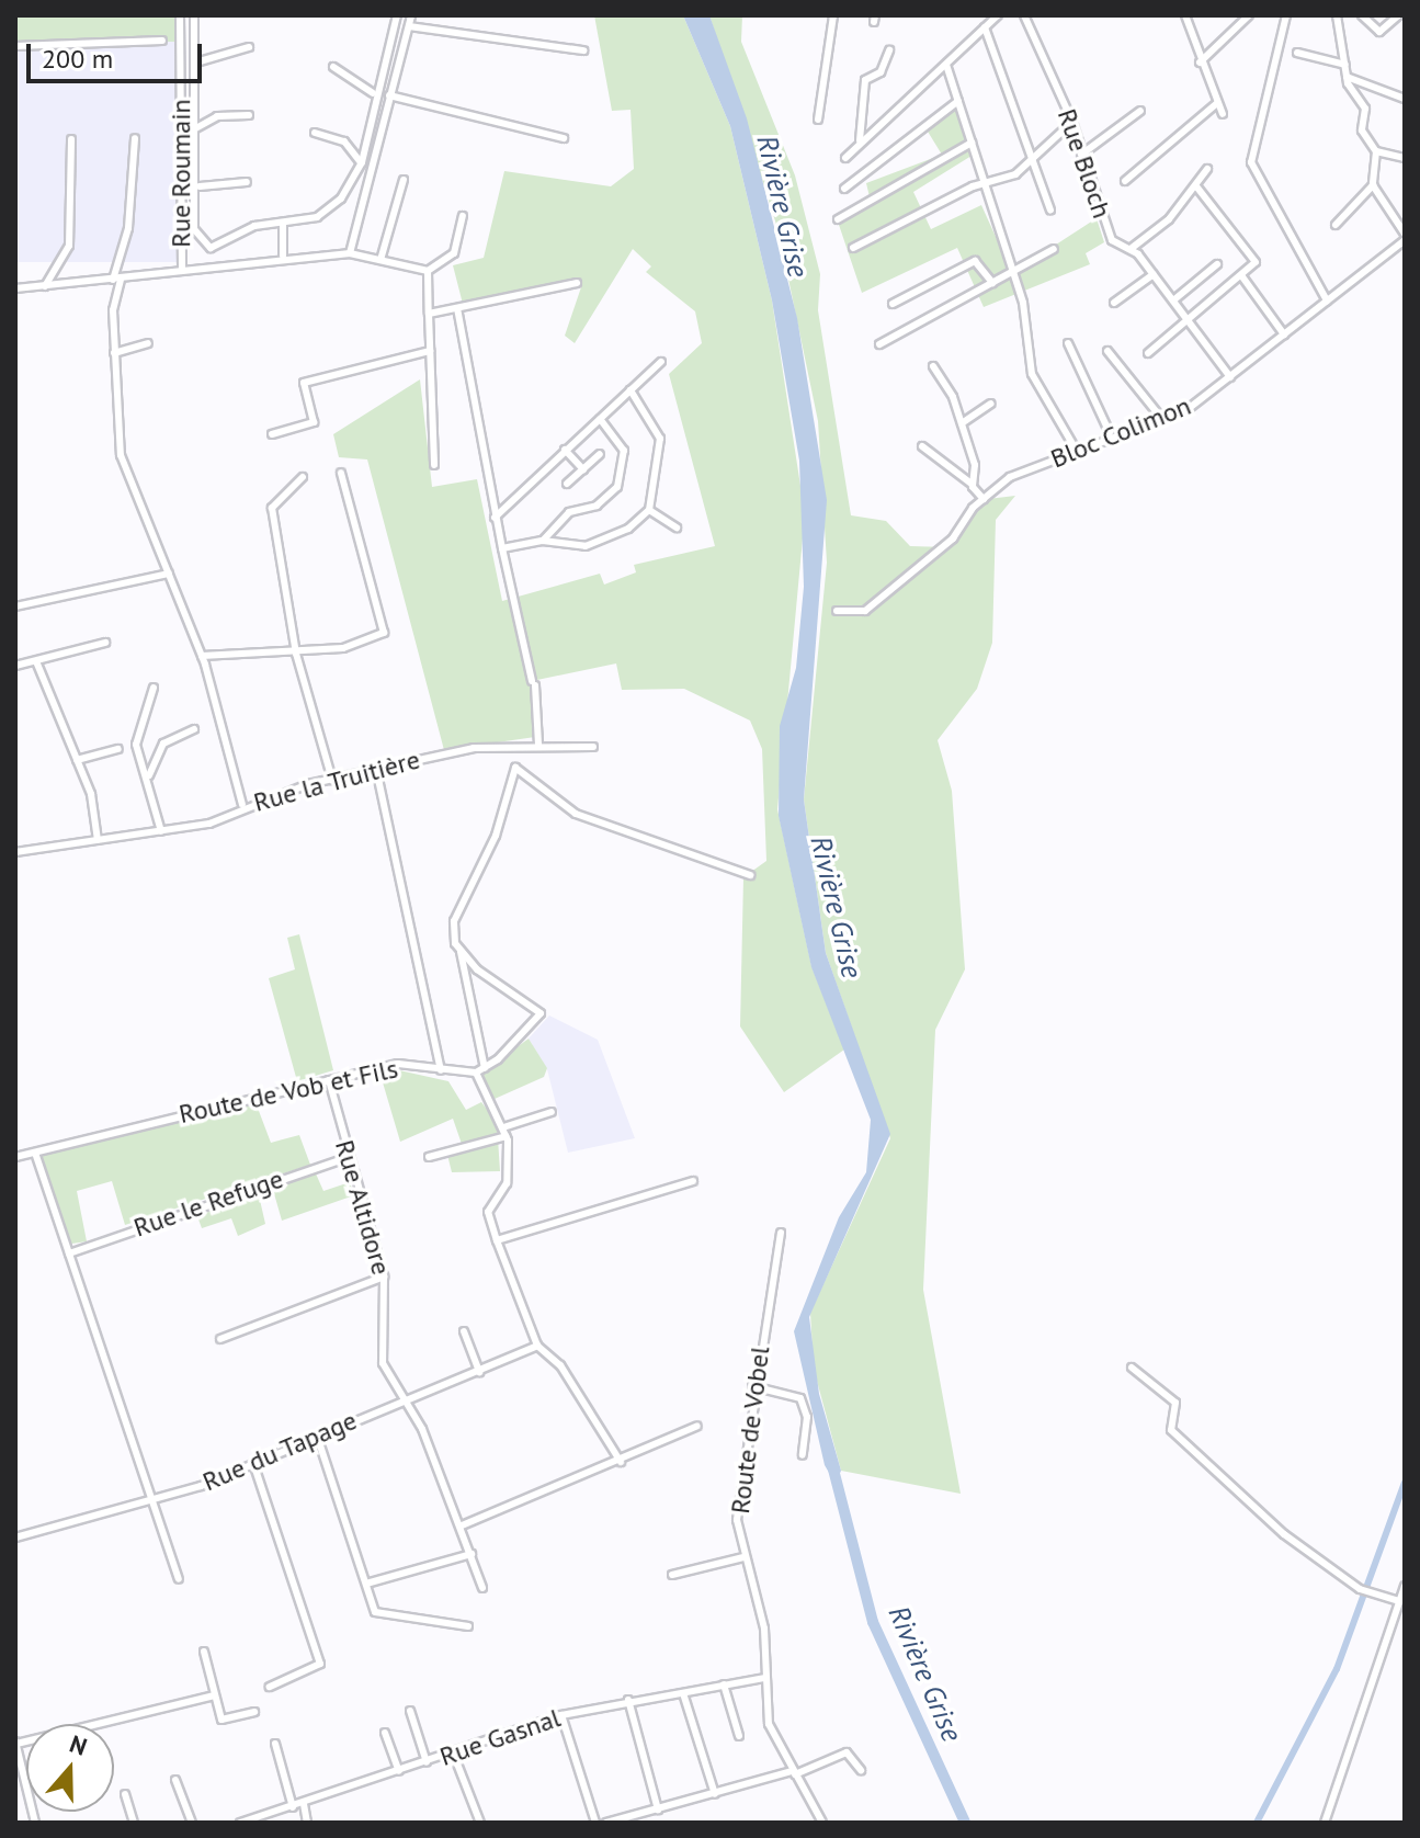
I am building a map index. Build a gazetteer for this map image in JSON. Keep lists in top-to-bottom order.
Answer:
{
  "streets": {
    "street": [
      "Rue Bloch",
      "Rue Roumain",
      "Bloc Colimon",
      "Rue la Truitière",
      "Route de Vob et Fils",
      "Rue le Refuge",
      "Rue Altidore",
      "Route de Vobel",
      "Rue du Tapage",
      "Rue Gasnal"
    ]
  },
  "crossings": [
    ["Rue Bloch", "Bloc Colimon"],
    ["Route de Vob et Fils", "Rue Altidore"],
    ["Rue le Refuge", "Rue Altidore"],
    ["Rue Altidore", "Rue du Tapage"],
    ["Route de Vobel", "Rue Gasnal"]
  ],
  "water": ["Rivière Grise"],
  "scale_bar": "200 m",
  "north": "top"
}
